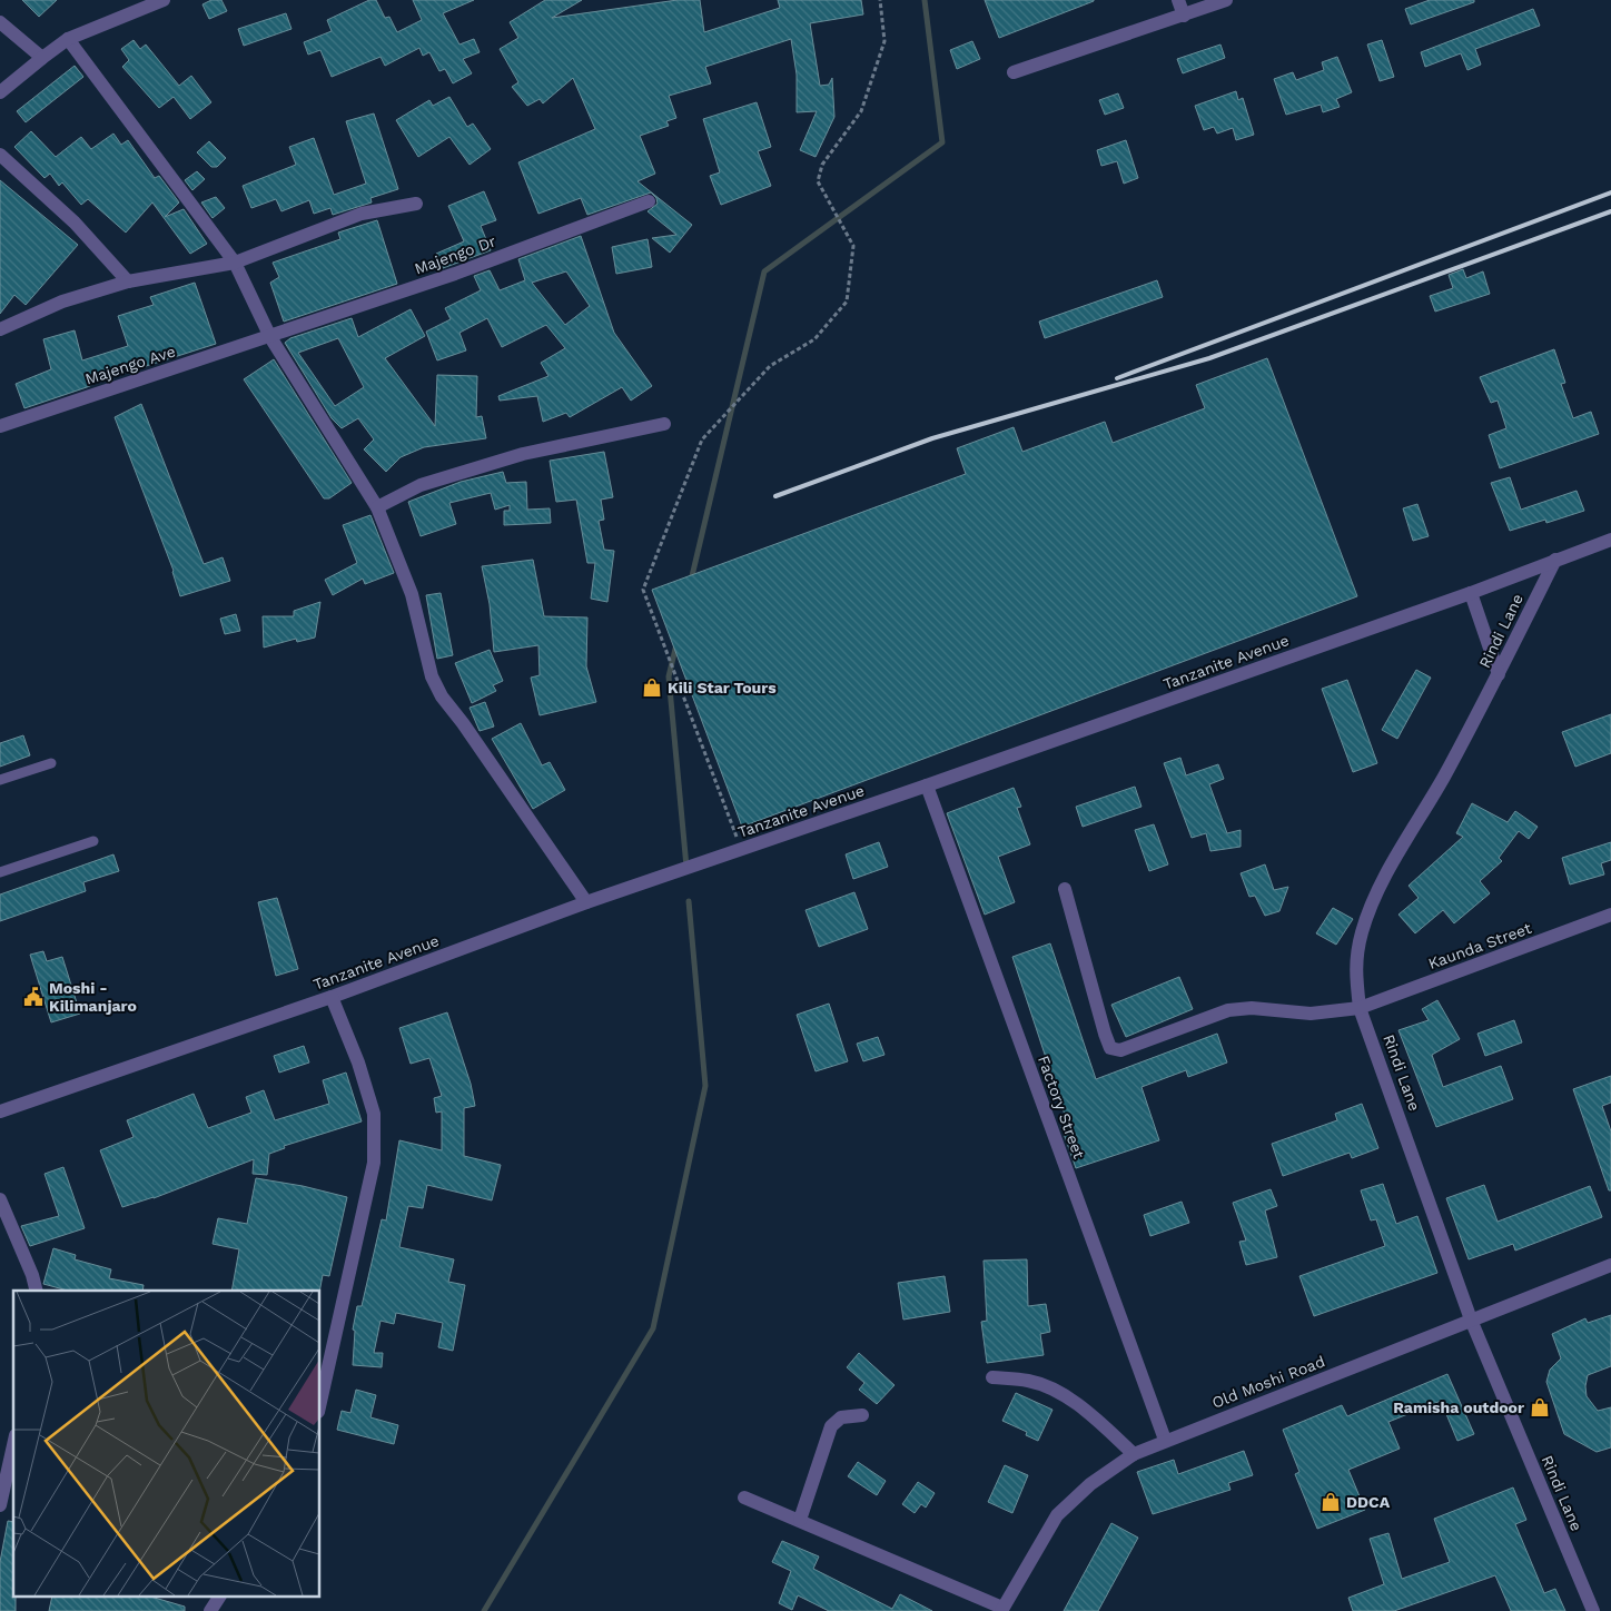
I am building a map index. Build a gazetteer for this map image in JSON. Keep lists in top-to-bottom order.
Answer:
{
  "streets": {
    "street": [
      "Majengo Dr",
      "Majengo Ave",
      "Rindi Lane",
      "Tanzanite Avenue",
      "Kaunda Street",
      "Factory Street",
      "Old Moshi Road"
    ]
  },
  "crossings": [
    ["Majengo Dr", "Majengo Ave"],
    ["Rindi Lane", "Tanzanite Avenue"],
    ["Rindi Lane", "Kaunda Street"],
    ["Rindi Lane", "Old Moshi Road"],
    ["Tanzanite Avenue", "Factory Street"],
    ["Factory Street", "Old Moshi Road"]
  ],
  "places": {
    "shop": ["Kili Star Tours", "Ramisha outdoor", "DDCA"],
    "public building": ["Moshi - Kilimanjaro"]
  }
}
